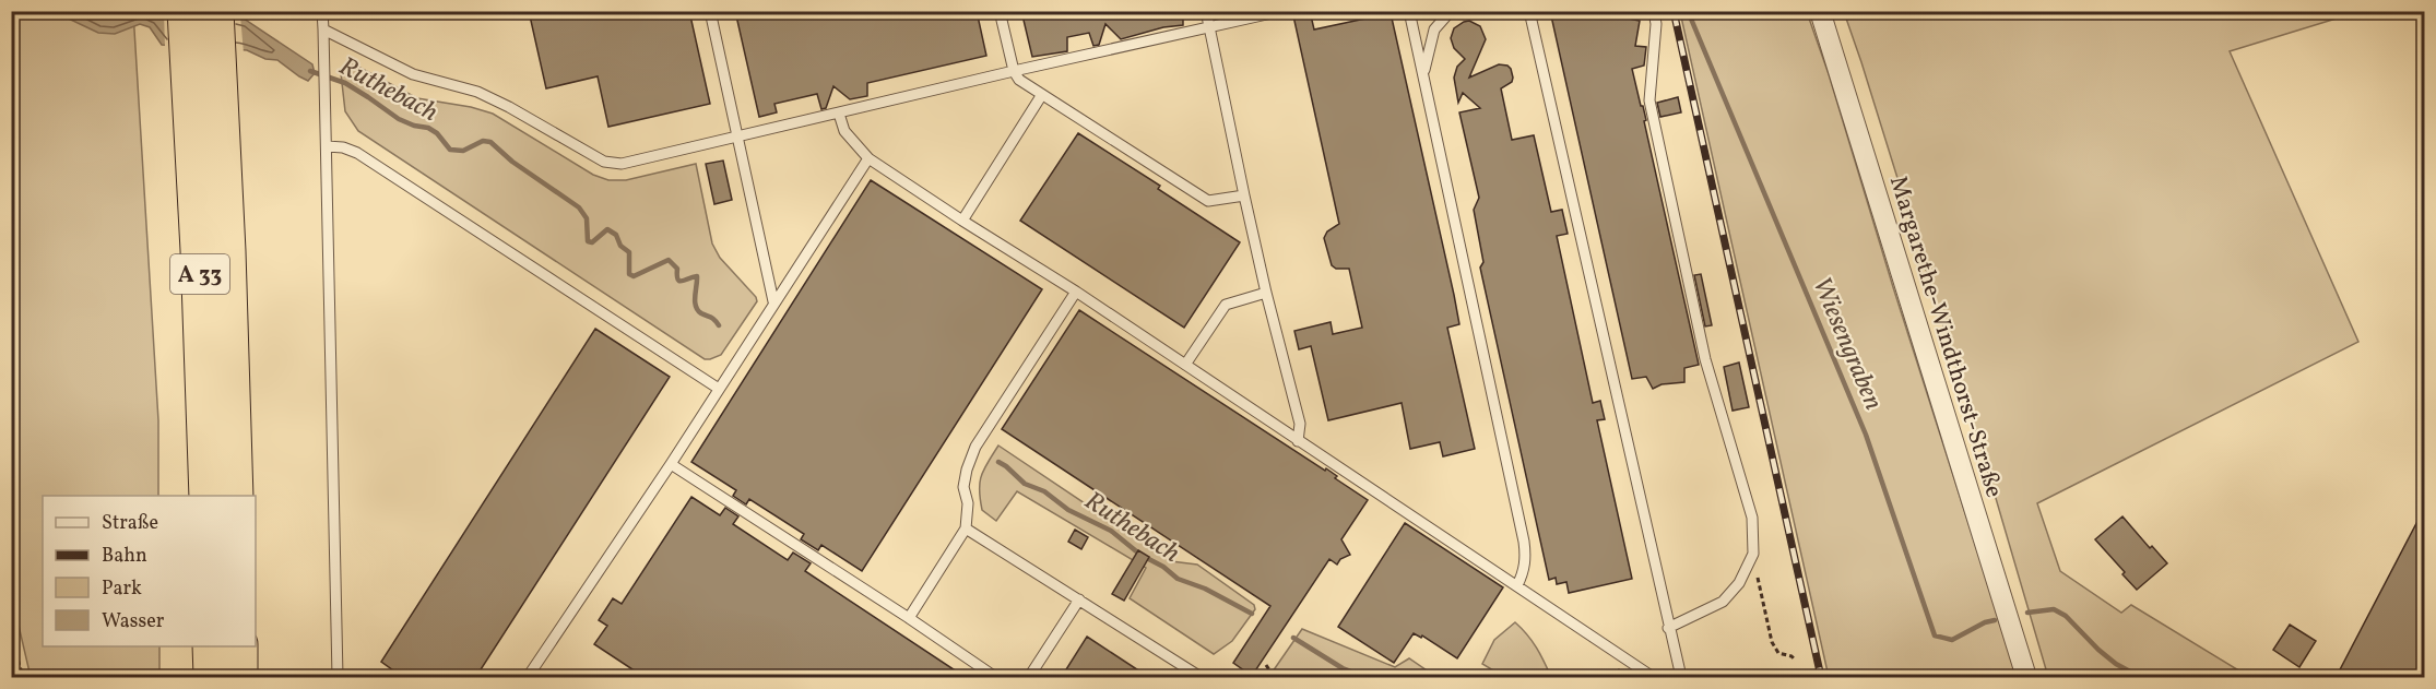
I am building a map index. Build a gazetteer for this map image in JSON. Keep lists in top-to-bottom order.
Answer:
{
  "streets": {
    "highway": ["A 33"],
    "street": ["Margarethe-Windthorst-Straße"]
  },
  "water": ["Ruthebach", "Wiesengraben"],
  "legend": [
    "Straße",
    "Bahn",
    "Park",
    "Wasser"
  ]
}
